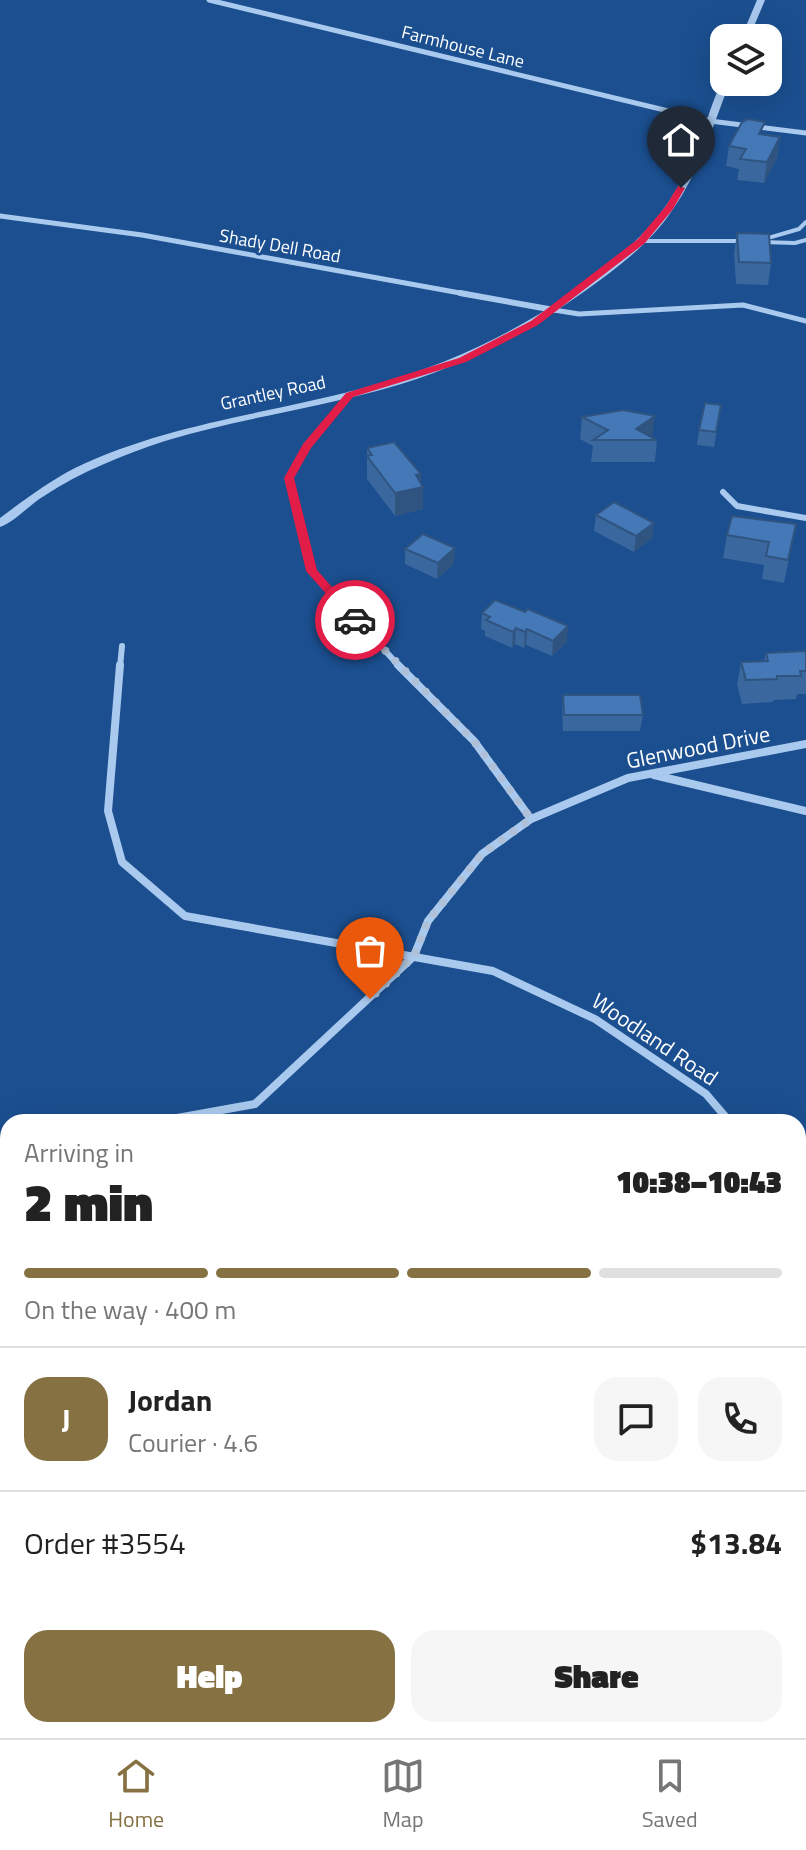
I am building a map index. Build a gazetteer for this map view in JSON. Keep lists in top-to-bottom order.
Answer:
{
  "streets": {
    "street": [
      "Farmhouse Lane",
      "Shady Dell Road",
      "Grantley Road",
      "Glenwood Drive",
      "Woodland Road"
    ]
  },
  "crossings": [
    ["Farmhouse Lane", "Grantley Road"],
    ["Shady Dell Road", "Grantley Road"],
    ["Glenwood Drive", "Woodland Road"]
  ],
  "page": {
    "heading": ["2 min", "Arriving in", "10:38–10:43"],
    "panel": [
      "Jordan",
      "Courier · 4.6",
      "Order #3554",
      "$13.84"
    ],
    "bar": "On the way · 400 m",
    "round": "J",
    "buttons": ["Help", "Share"],
    "tabs": ["Home", "Map", "Saved"]
  }
}
